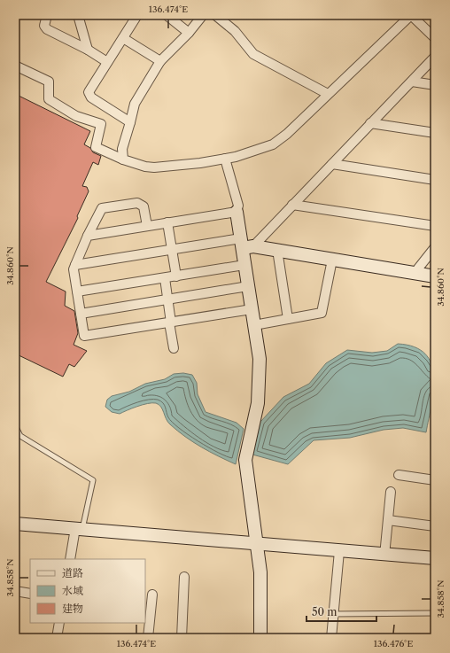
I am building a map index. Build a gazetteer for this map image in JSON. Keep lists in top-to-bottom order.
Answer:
{
  "legend": ["道路", "水域", "建物"],
  "scale_bar": "50 m",
  "coordinates": [
    "136.474°E",
    "34.860°N",
    "34.858°N",
    "136.476°E"
  ]
}
